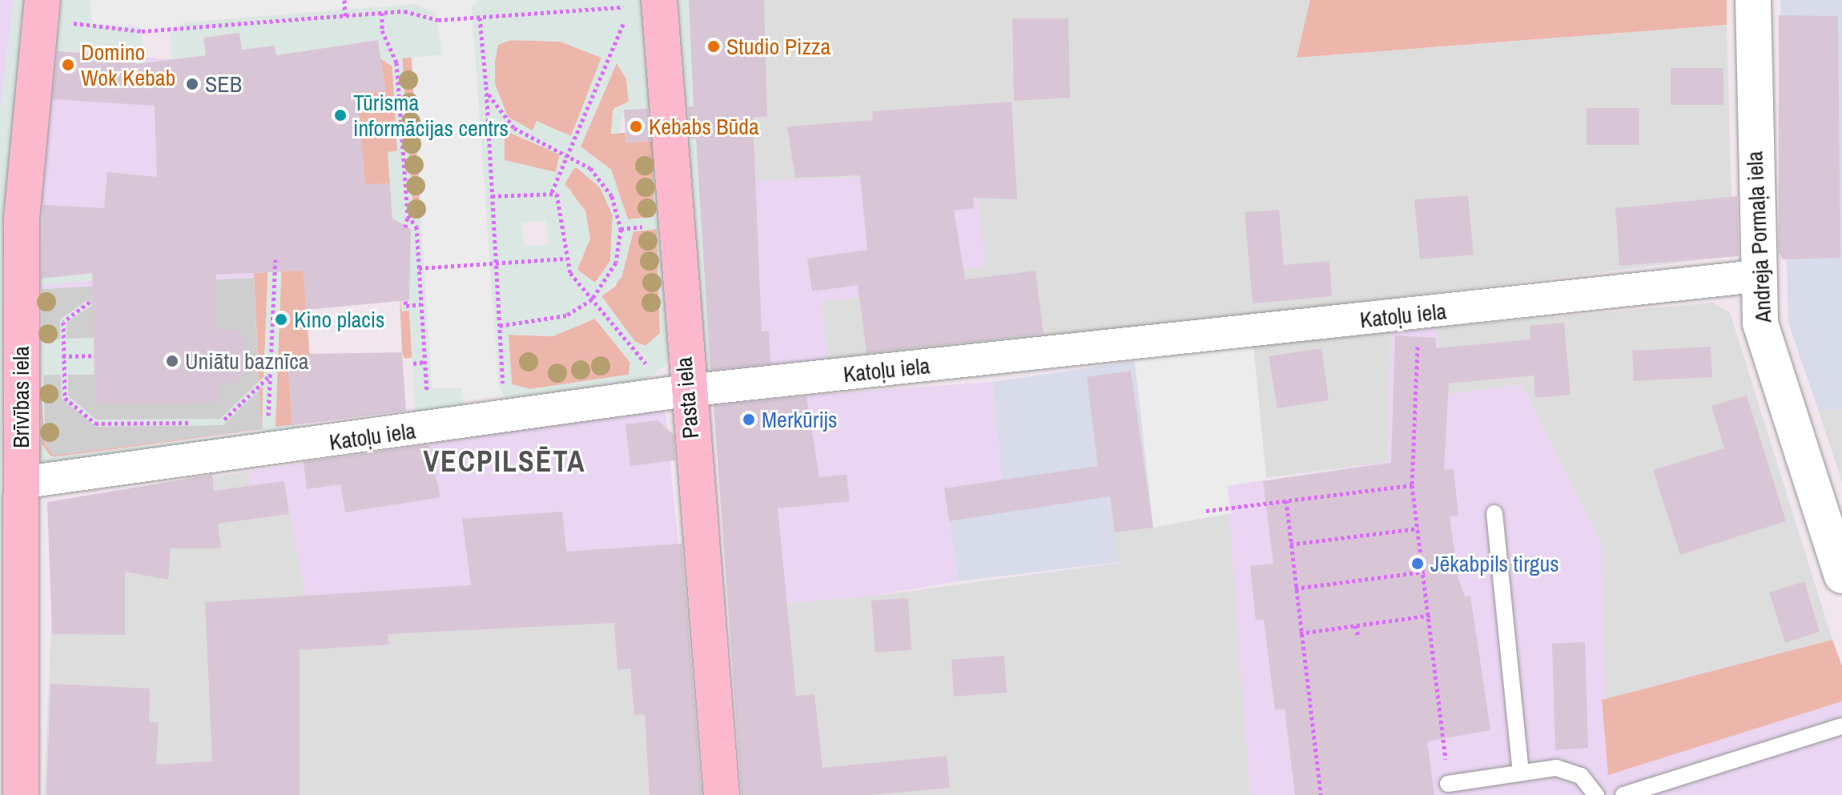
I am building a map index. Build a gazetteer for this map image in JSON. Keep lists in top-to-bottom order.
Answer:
{
  "streets": {
    "main road": ["Brīvības iela", "Pasta iela"],
    "street": ["Andreja Pormaļa iela", "Katoļu iela"]
  },
  "crossings": [
    ["Andreja Pormaļa iela", "Katoļu iela"],
    ["Katoļu iela", "Brīvības iela"],
    ["Katoļu iela", "Pasta iela"]
  ],
  "districts": ["VECPILSĒTA"],
  "places": [
    "Studio Pizza",
    "Domino Wok Kebab",
    "SEB",
    "Tūrisma informācijas centrs",
    "Kebabs Būda",
    "Kino placis",
    "Uniātu baznīca",
    "Merkūrijs",
    "Jēkabpils tirgus"
  ]
}
